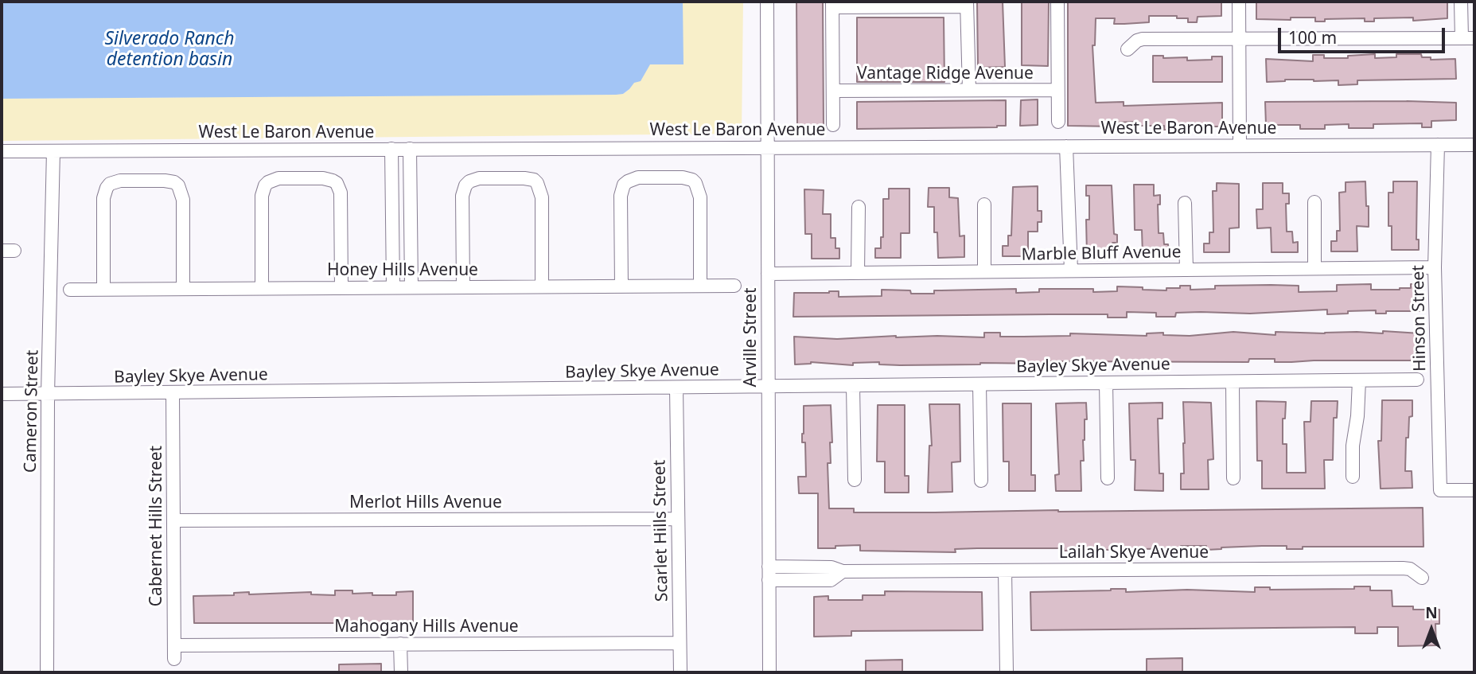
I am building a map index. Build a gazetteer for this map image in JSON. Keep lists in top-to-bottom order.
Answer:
{
  "streets": {
    "street": [
      "Vantage Ridge Avenue",
      "West Le Baron Avenue",
      "Marble Bluff Avenue",
      "Honey Hills Avenue",
      "Hinson Street",
      "Arville Street",
      "Bayley Skye Avenue",
      "Cameron Street",
      "Merlot Hills Avenue",
      "Cabernet Hills Street",
      "Scarlet Hills Street",
      "Lailah Skye Avenue",
      "Mahogany Hills Avenue"
    ]
  },
  "crossings": [
    ["West Le Baron Avenue", "Hinson Street"],
    ["West Le Baron Avenue", "Arville Street"],
    ["West Le Baron Avenue", "Cameron Street"],
    ["Marble Bluff Avenue", "Hinson Street"],
    ["Marble Bluff Avenue", "Arville Street"],
    ["Arville Street", "Bayley Skye Avenue"],
    ["Arville Street", "Lailah Skye Avenue"],
    ["Bayley Skye Avenue", "Cameron Street"],
    ["Bayley Skye Avenue", "Cabernet Hills Street"],
    ["Bayley Skye Avenue", "Scarlet Hills Street"],
    ["Merlot Hills Avenue", "Cabernet Hills Street"],
    ["Merlot Hills Avenue", "Scarlet Hills Street"],
    ["Cabernet Hills Street", "Mahogany Hills Avenue"],
    ["Scarlet Hills Street", "Mahogany Hills Avenue"]
  ],
  "water": ["Silverado Ranch detention basin"],
  "scale_bar": "100 m",
  "north": "top"
}
